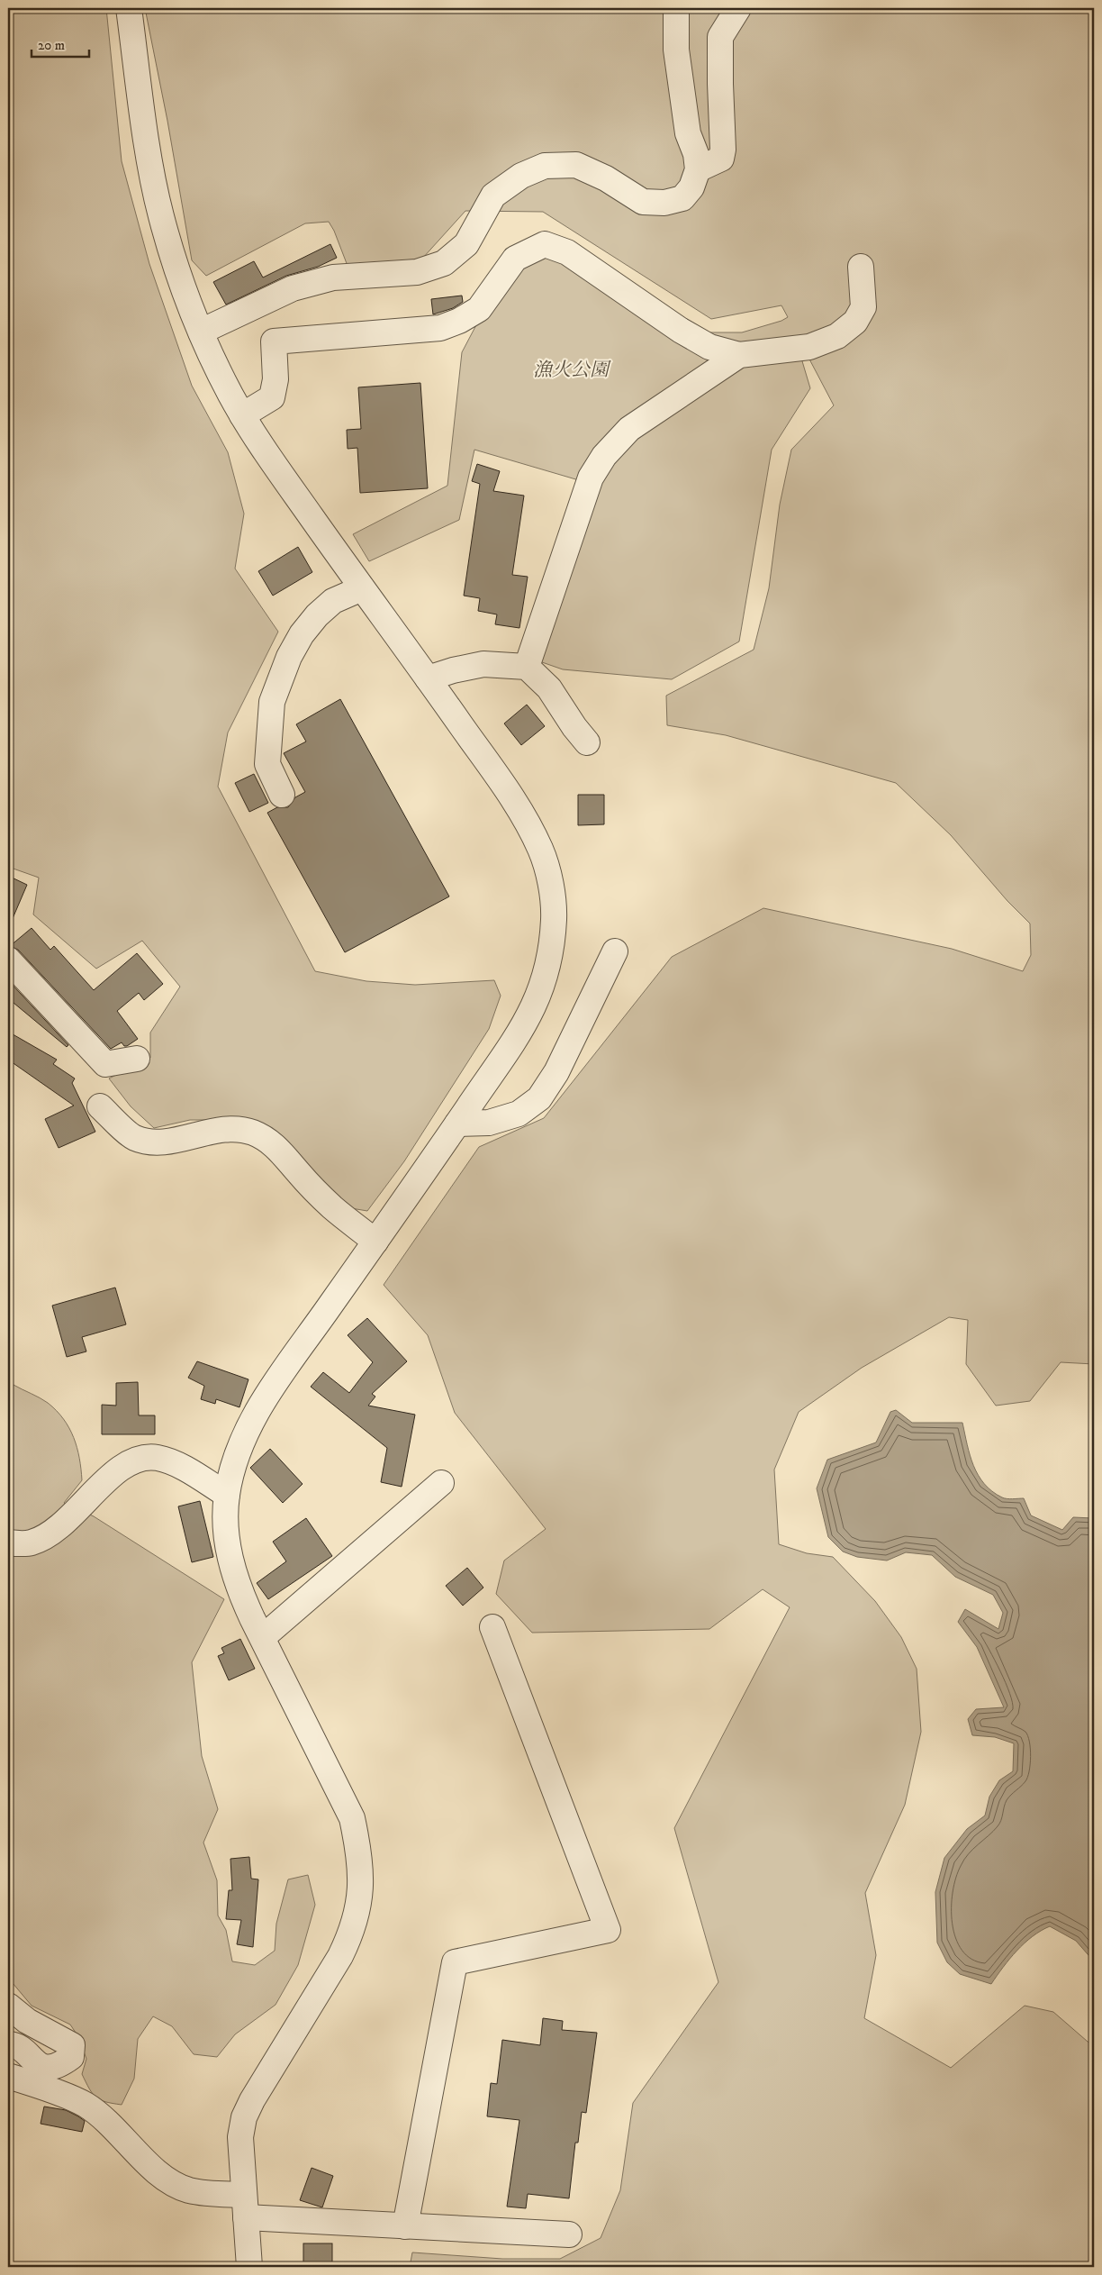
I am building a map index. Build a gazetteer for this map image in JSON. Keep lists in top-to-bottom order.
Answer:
{
  "parks": ["漁火公園"],
  "scale_bar": "20 m"
}
